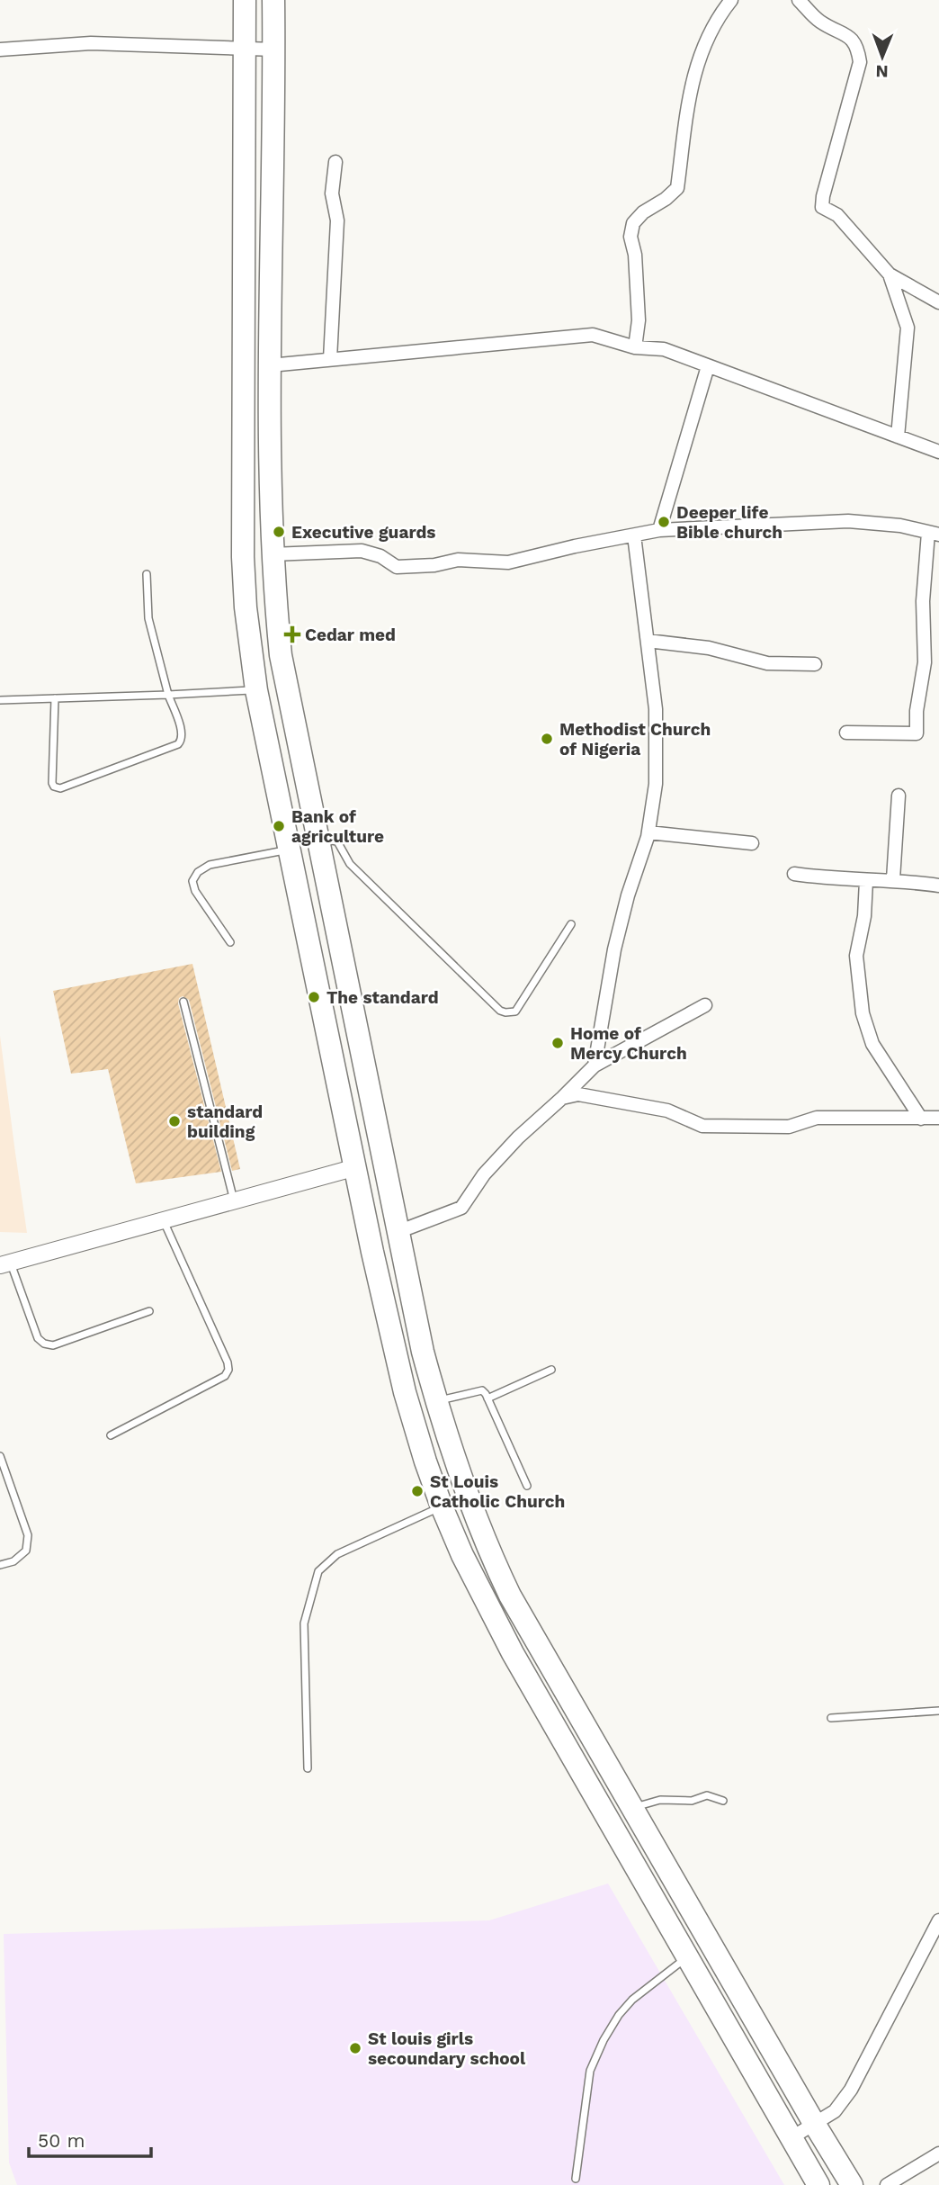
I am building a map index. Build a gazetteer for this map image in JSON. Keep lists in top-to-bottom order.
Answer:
{
  "places": {
    "other": [
      "Deeper life Bible church",
      "Executive guards",
      "Methodist Church of Nigeria",
      "Bank of agriculture",
      "The standard",
      "Home of Mercy Church",
      "standard building",
      "St Louis Catholic Church",
      "St louis girls secoundary school"
    ],
    "health": ["Cedar med"]
  },
  "scale_bar": "50 m",
  "north": "bottom"
}
